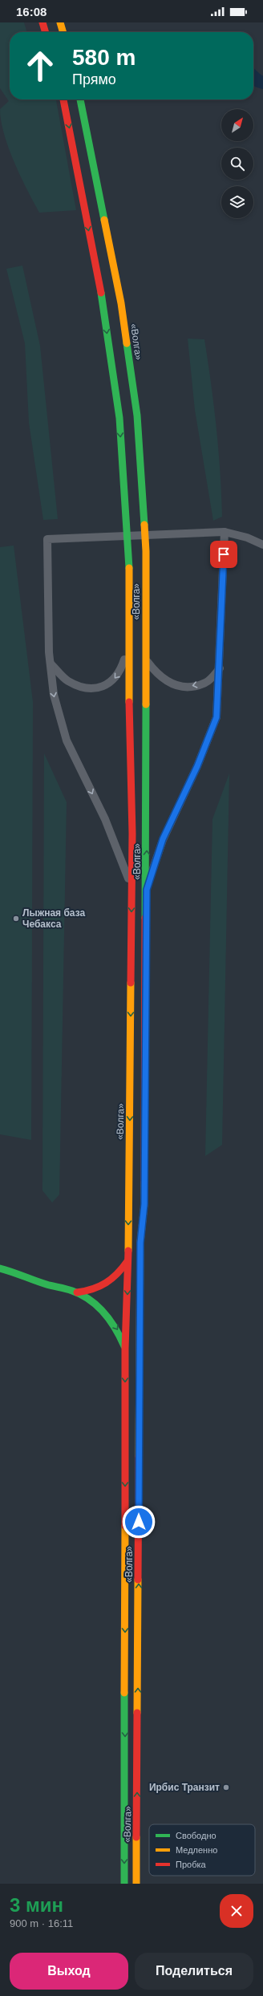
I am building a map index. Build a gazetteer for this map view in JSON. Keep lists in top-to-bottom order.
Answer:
{
  "streets": {
    "main road": ["«Волга»"]
  },
  "places": ["Лыжная база Чебакса", "Ирбис Транзит"],
  "legend": ["Свободно", "Медленно", "Пробка"],
  "north": "top right",
  "page": {
    "status": "16:08",
    "turn": ["580 m", "Прямо"],
    "heading": ["3 мин", "900 m · 16:11"],
    "buttons": ["Выход", "Поделиться"]
  }
}
